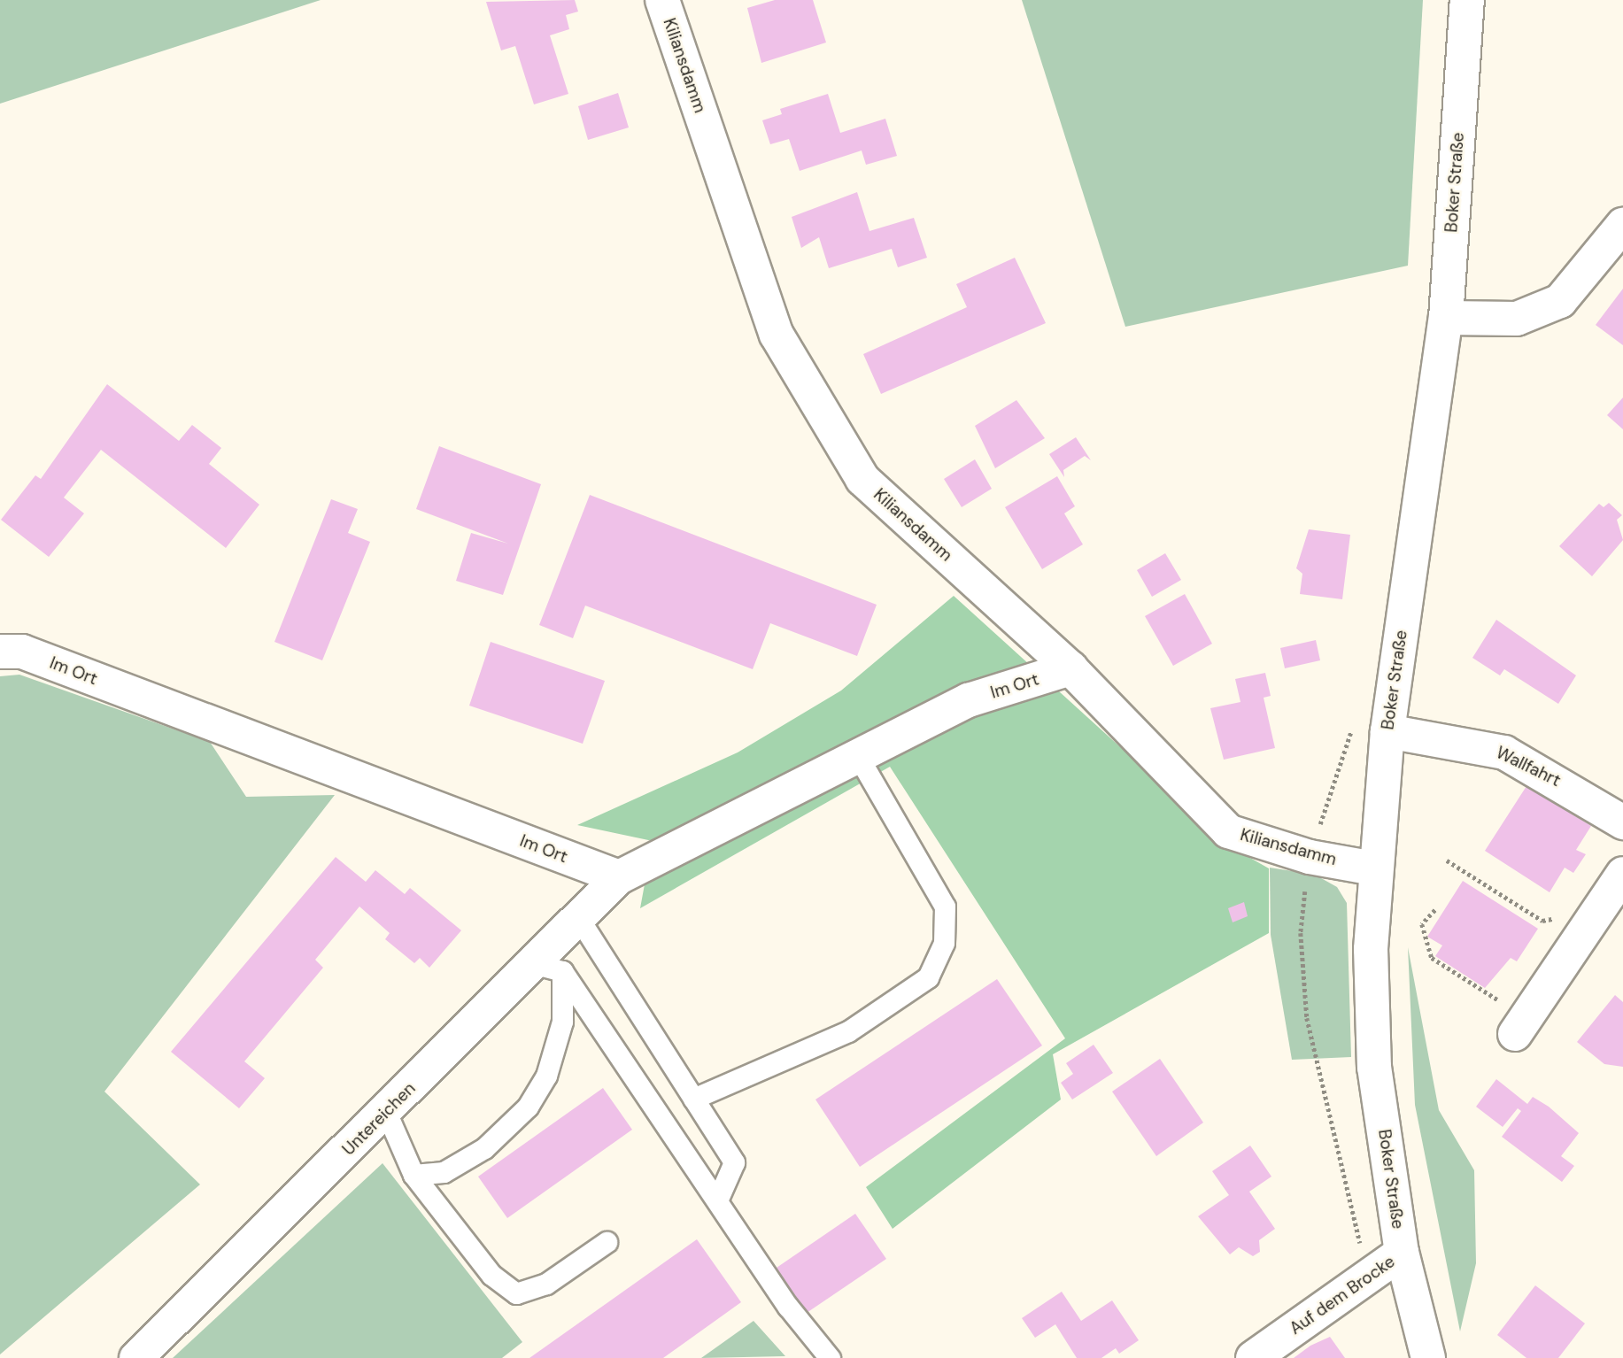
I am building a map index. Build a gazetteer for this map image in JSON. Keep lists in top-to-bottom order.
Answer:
{
  "streets": {
    "street": [
      "Kiliansdamm",
      "Boker Straße",
      "Im Ort",
      "Wallfahrt",
      "Untereichen",
      "Auf dem Brocke"
    ]
  },
  "crossings": [
    ["Kiliansdamm", "Boker Straße"],
    ["Kiliansdamm", "Im Ort"],
    ["Boker Straße", "Wallfahrt"],
    ["Boker Straße", "Auf dem Brocke"],
    ["Im Ort", "Untereichen"]
  ]
}
